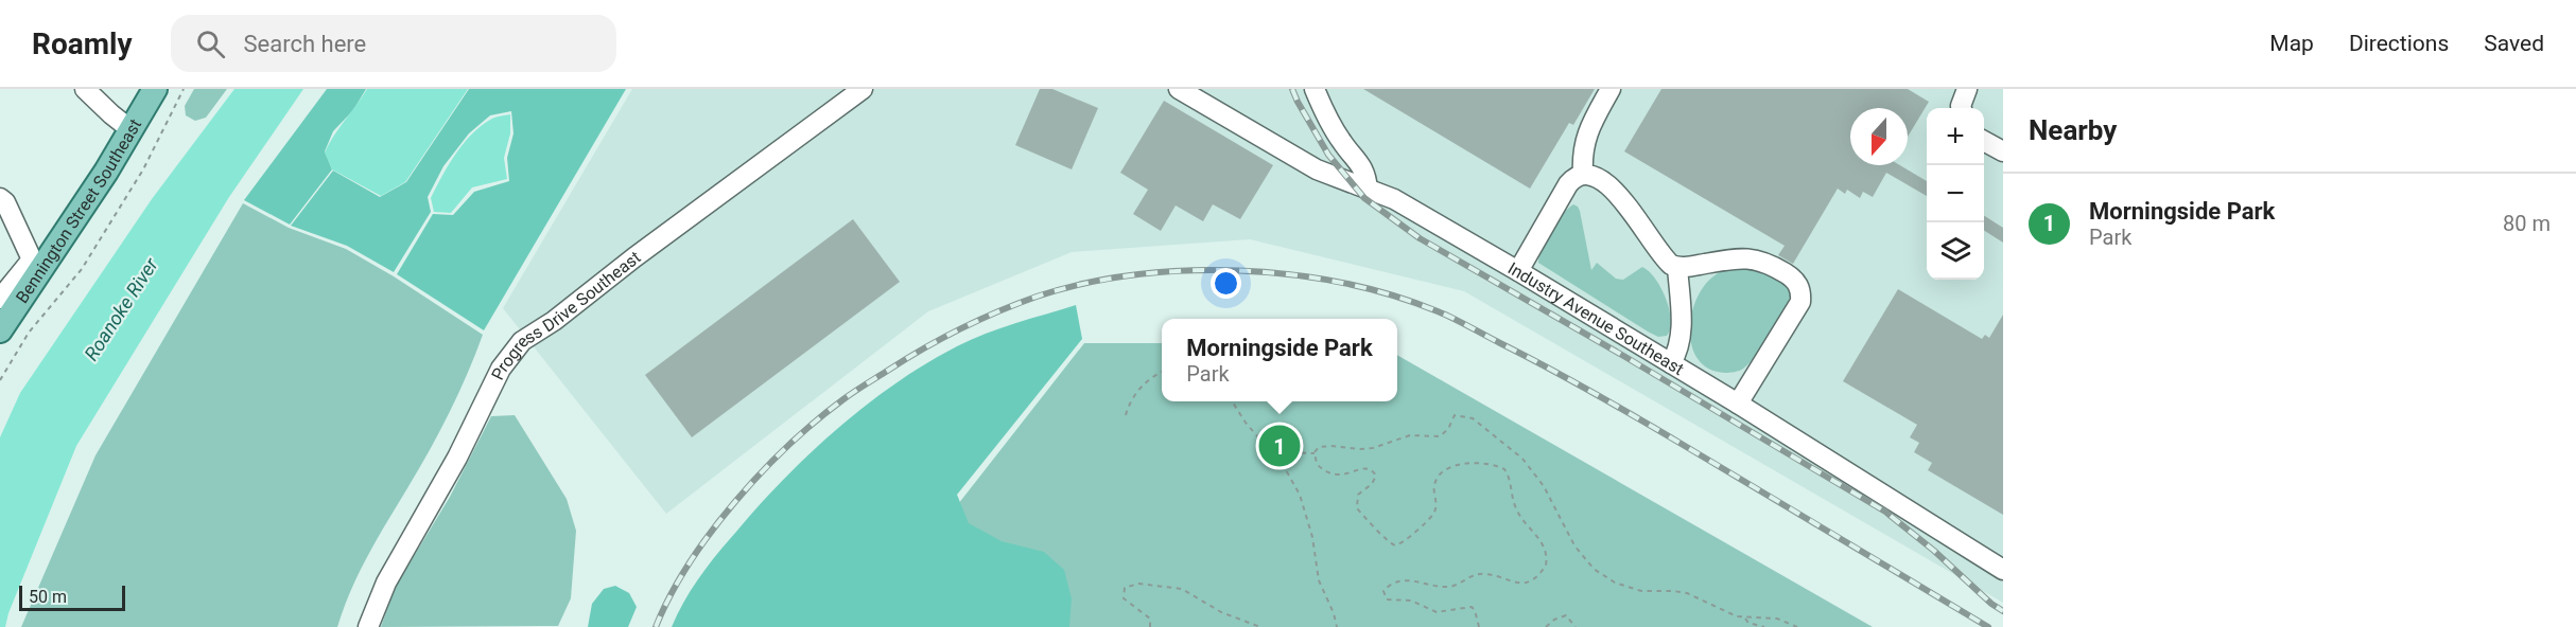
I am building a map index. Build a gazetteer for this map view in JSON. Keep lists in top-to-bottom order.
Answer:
{
  "streets": {
    "main road": ["Bennington Street Southeast"],
    "street": ["Progress Drive Southeast", "Industry Avenue Southeast"]
  },
  "water": ["Roanoke River"],
  "scale_bar": "50 m",
  "north": "bottom",
  "page": {
    "header": "Roamly",
    "search": "Search here",
    "nav": ["Map", "Directions", "Saved"],
    "heading": "Nearby",
    "map_buttons": ["+", "−"],
    "list": [
      {
        "mark": "1",
        "name": "Morningside Park",
        "note": "Park",
        "value": "80 m"
      }
    ],
    "popup": ["Morningside Park", "Park"],
    "pins": "1",
    "scale": "50 m"
  }
}
